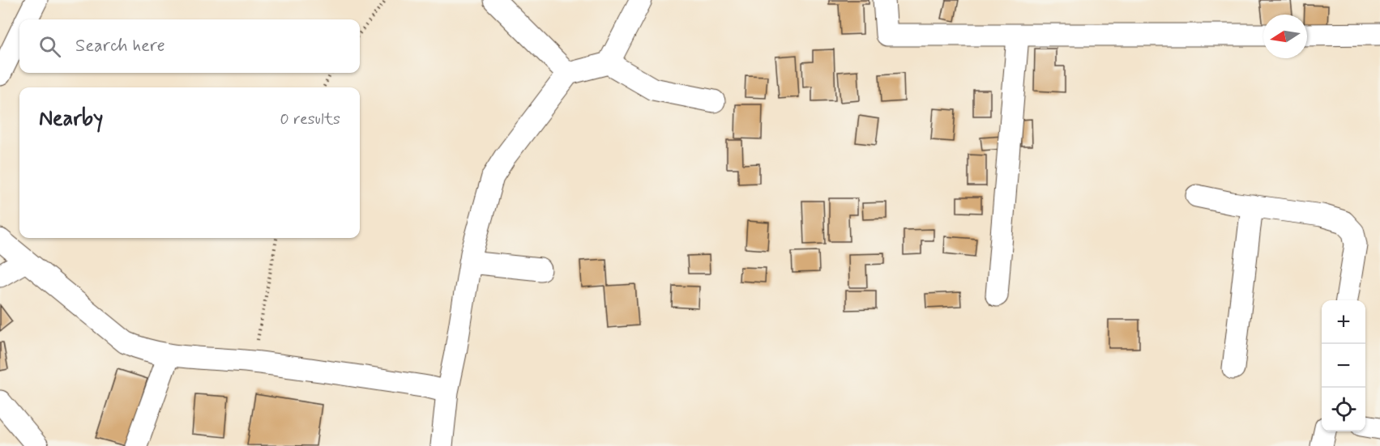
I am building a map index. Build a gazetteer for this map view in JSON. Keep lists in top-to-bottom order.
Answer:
{
  "north": "left",
  "page": {
    "search": "Search here",
    "heading": ["Nearby", "0 results"],
    "map_buttons": ["+", "−"]
  }
}
